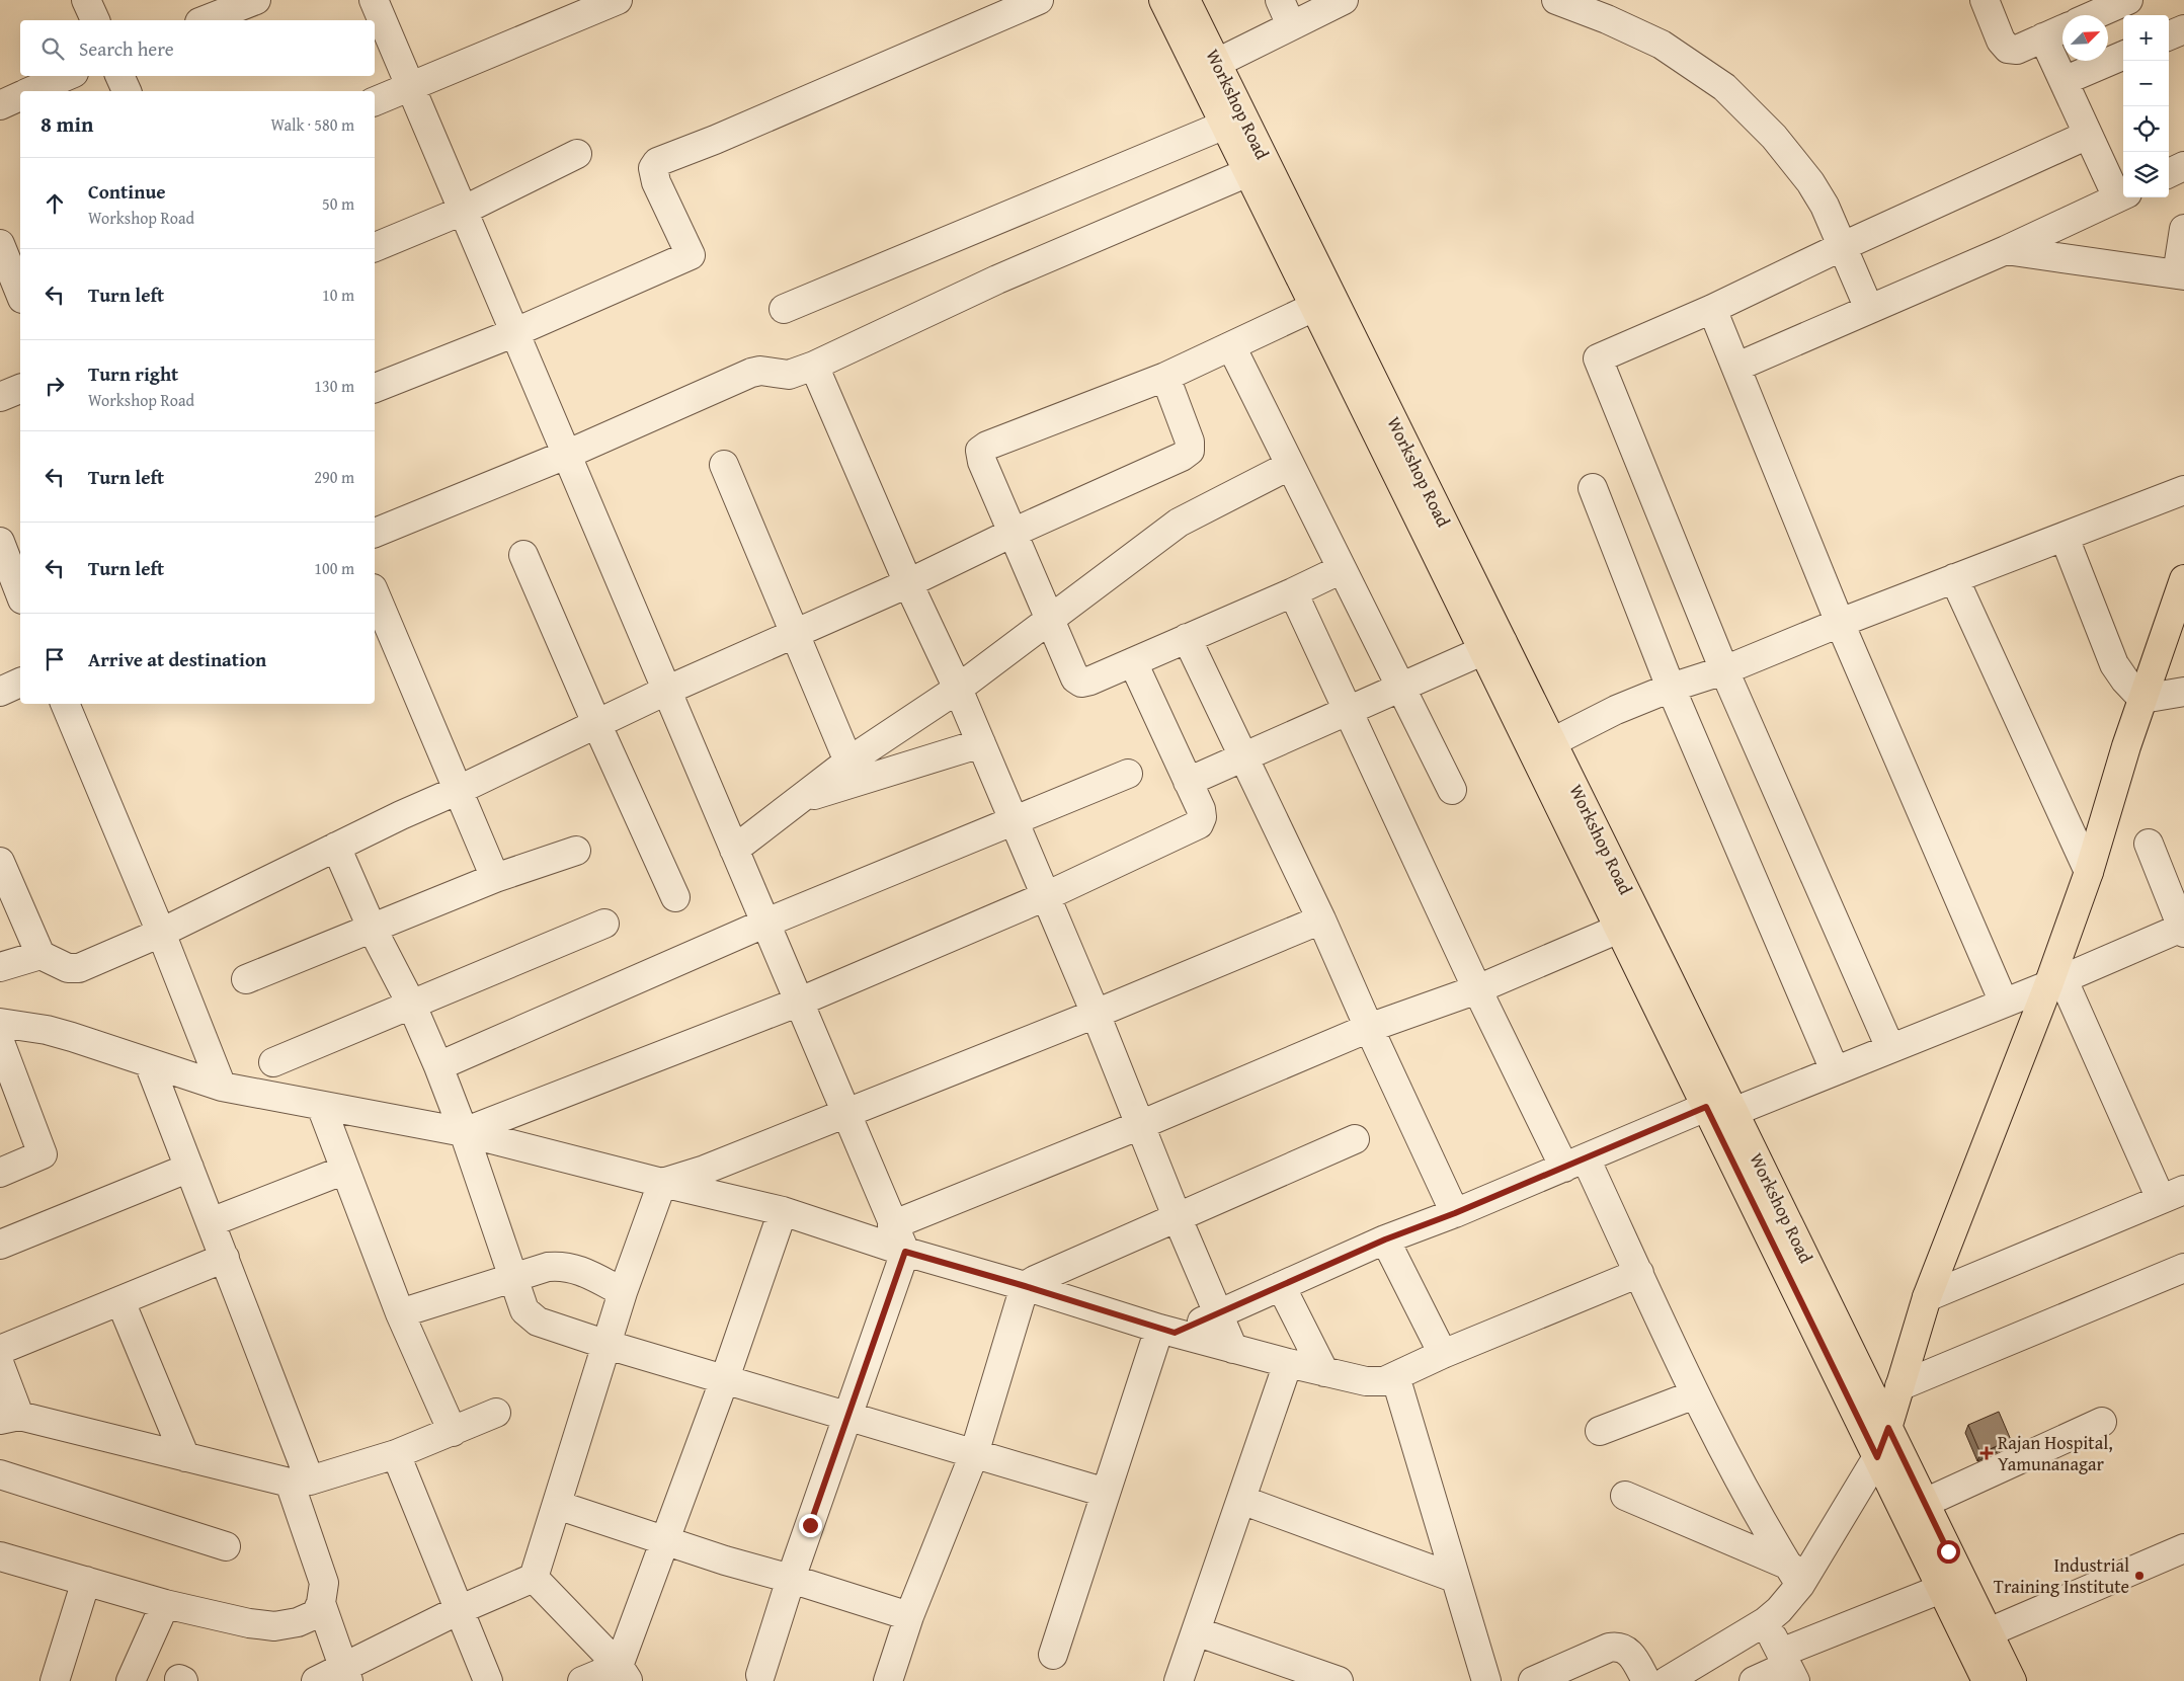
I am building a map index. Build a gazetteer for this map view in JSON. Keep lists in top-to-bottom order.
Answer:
{
  "streets": {
    "main road": ["Workshop Road"]
  },
  "places": {
    "health": ["Rajan Hospital, Yamunanagar"],
    "other": ["Industrial Training Institute"]
  },
  "north": "top right",
  "page": {
    "map_buttons": ["+", "−"],
    "search": "Search here",
    "heading": ["8 min", "Walk · 580 m"],
    "list": [
      ["Continue", "Workshop Road", "50 m"],
      ["Turn left", "10 m"],
      ["Turn right", "Workshop Road", "130 m"],
      ["Turn left", "290 m"],
      ["Turn left", "100 m"],
      "Arrive at destination"
    ]
  }
}
